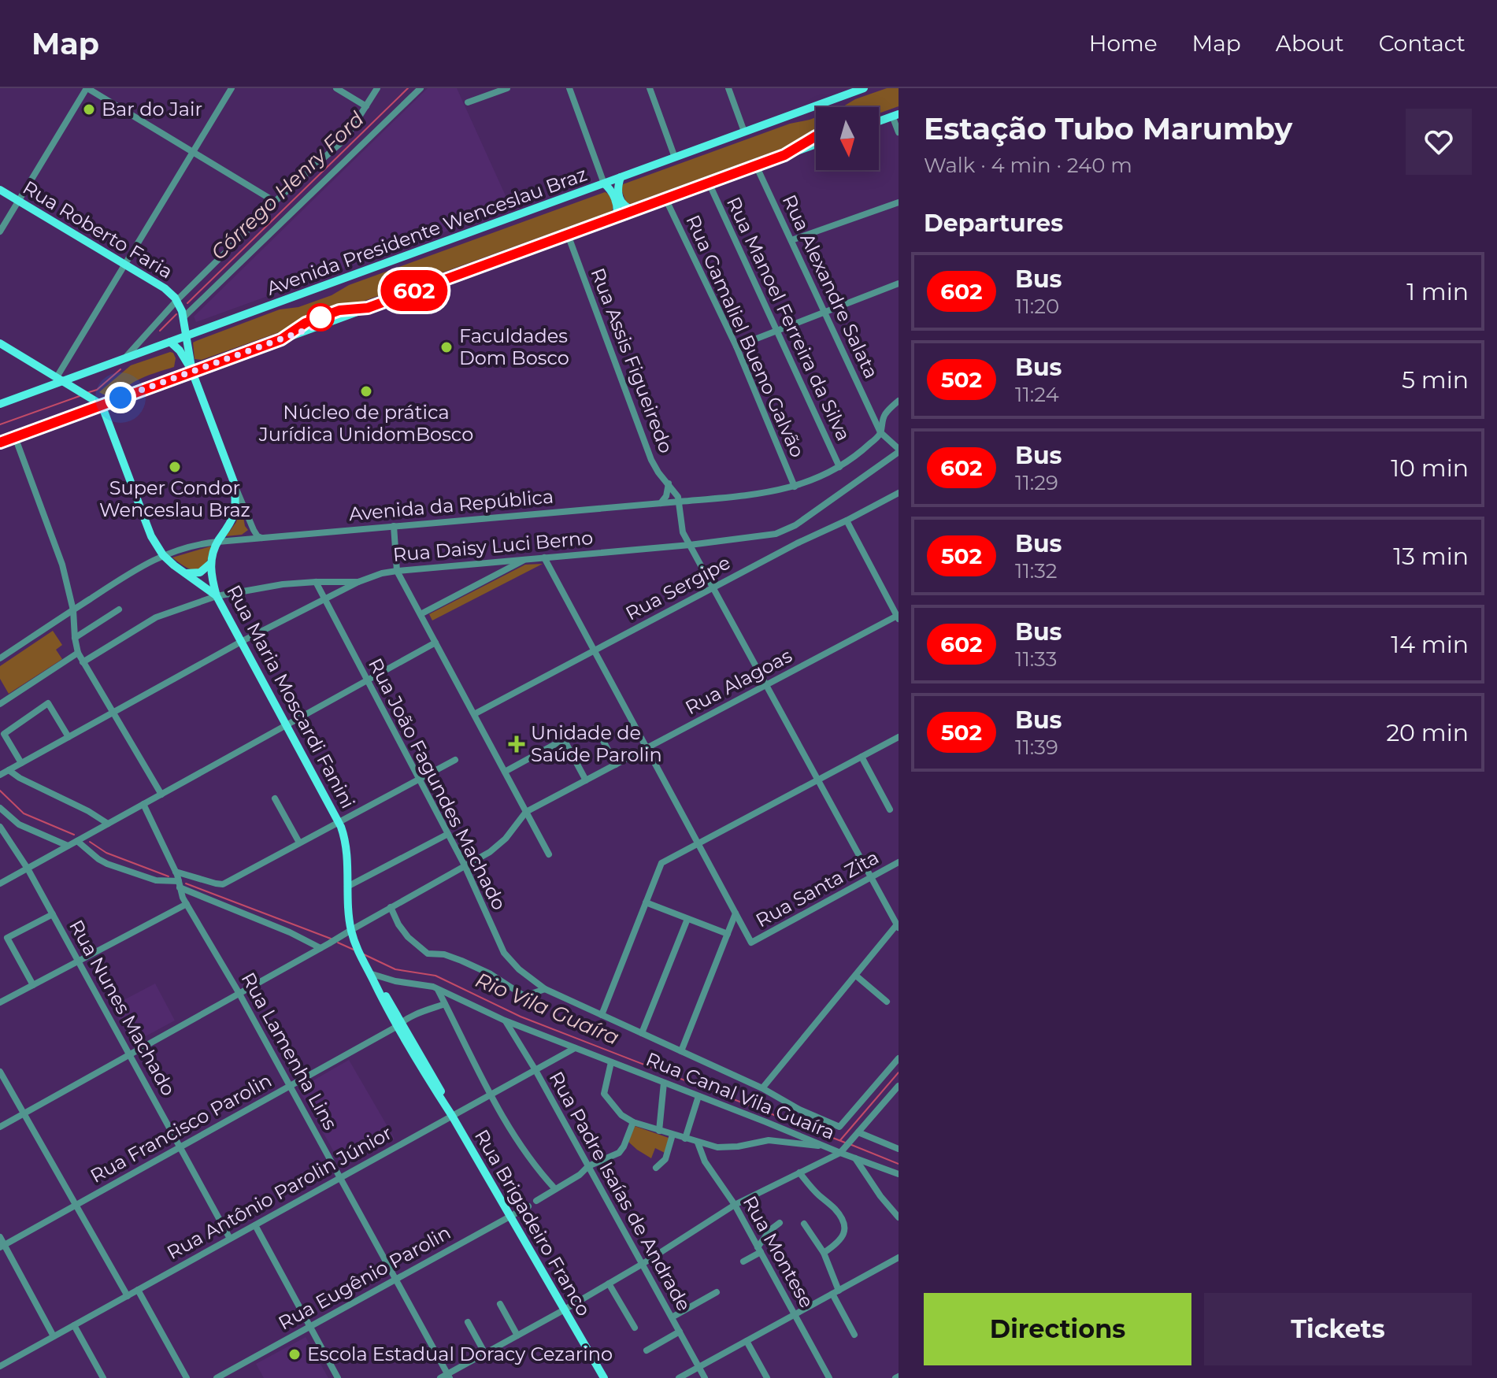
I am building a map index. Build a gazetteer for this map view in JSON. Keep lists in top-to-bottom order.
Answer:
{
  "streets": {
    "main road": [
      "Rua Roberto Faria",
      "Avenida Presidente Wenceslau Braz",
      "Rua Maria Moscardi Fanini",
      "Rua Brigadeiro Franco"
    ],
    "street": [
      "Rua Alexandre Salata",
      "Rua Manoel Ferreira da Silva",
      "Rua Gamaliel Bueno Galvão",
      "Rua Assis Figueiredo",
      "Avenida da República",
      "Rua Daisy Luci Berno",
      "Rua Sergipe",
      "Rua Alagoas",
      "Rua João Fagundes Machado",
      "Rua Santa Zita",
      "Rua Nunes Machado",
      "Rua Lamenha Lins",
      "Rua Canal Vila Guaíra",
      "Rua Francisco Parolin",
      "Rua Padre Isaías de Andrade",
      "Rua Antônio Parolin Júnior",
      "Rua Montese",
      "Rua Eugênio Parolin"
    ]
  },
  "crossings": [
    ["Rua Roberto Faria", "Avenida Presidente Wenceslau Braz"],
    ["Rua Alexandre Salata", "Avenida da República"],
    ["Rua Alexandre Salata", "Rua Daisy Luci Berno"],
    ["Rua Manoel Ferreira da Silva", "Avenida da República"],
    ["Rua Gamaliel Bueno Galvão", "Avenida da República"],
    ["Rua Assis Figueiredo", "Avenida da República"],
    ["Rua Assis Figueiredo", "Rua Daisy Luci Berno"],
    ["Rua Assis Figueiredo", "Rua Sergipe"],
    ["Rua Assis Figueiredo", "Rua Alagoas"],
    ["Rua Assis Figueiredo", "Rua Santa Zita"],
    ["Avenida da República", "Rua Maria Moscardi Fanini"],
    ["Rua Daisy Luci Berno", "Rua Maria Moscardi Fanini"],
    ["Rua Daisy Luci Berno", "Rua João Fagundes Machado"],
    ["Rua Maria Moscardi Fanini", "Rua Brigadeiro Franco"],
    ["Rua João Fagundes Machado", "Rua Canal Vila Guaíra"],
    ["Rua Nunes Machado", "Rua Francisco Parolin"],
    ["Rua Nunes Machado", "Rua Antônio Parolin Júnior"],
    ["Rua Lamenha Lins", "Rua Francisco Parolin"],
    ["Rua Lamenha Lins", "Rua Antônio Parolin Júnior"],
    ["Rua Lamenha Lins", "Rua Eugênio Parolin"],
    ["Rua Canal Vila Guaíra", "Rua Padre Isaías de Andrade"],
    ["Rua Canal Vila Guaíra", "Rua Antônio Parolin Júnior"],
    ["Rua Canal Vila Guaíra", "Rua Brigadeiro Franco"],
    ["Rua Francisco Parolin", "Rua Brigadeiro Franco"],
    ["Rua Padre Isaías de Andrade", "Rua Antônio Parolin Júnior"],
    ["Rua Antônio Parolin Júnior", "Rua Brigadeiro Franco"],
    ["Rua Brigadeiro Franco", "Rua Eugênio Parolin"]
  ],
  "water": ["Córrego Henry Ford", "Rio Vila Guaíra"],
  "places": {
    "other": [
      "Bar do Jair",
      "Faculdades Dom Bosco",
      "Núcleo de prática Jurídica UnidomBosco",
      "Super Condor Wenceslau Braz",
      "Escola Estadual Doracy Cezarino"
    ],
    "health": ["Unidade de Saúde Parolin"]
  },
  "lines": ["bus line 602"],
  "north": "bottom",
  "page": {
    "header": "Map",
    "nav": [
      "Home",
      "Map",
      "About",
      "Contact"
    ],
    "on_map": "602",
    "heading": [
      ["Estação Tubo Marumby", "Walk · 4 min · 240 m"],
      "Departures"
    ],
    "list": [
      {
        "mark": "602",
        "name": "Bus",
        "note": "11:20",
        "value": "1 min"
      },
      {
        "mark": "502",
        "name": "Bus",
        "note": "11:24",
        "value": "5 min"
      },
      {
        "mark": "602",
        "name": "Bus",
        "note": "11:29",
        "value": "10 min"
      },
      {
        "mark": "502",
        "name": "Bus",
        "note": "11:32",
        "value": "13 min"
      },
      {
        "mark": "602",
        "name": "Bus",
        "note": "11:33",
        "value": "14 min"
      },
      {
        "mark": "502",
        "name": "Bus",
        "note": "11:39",
        "value": "20 min"
      }
    ],
    "buttons": ["Directions", "Tickets"]
  }
}
